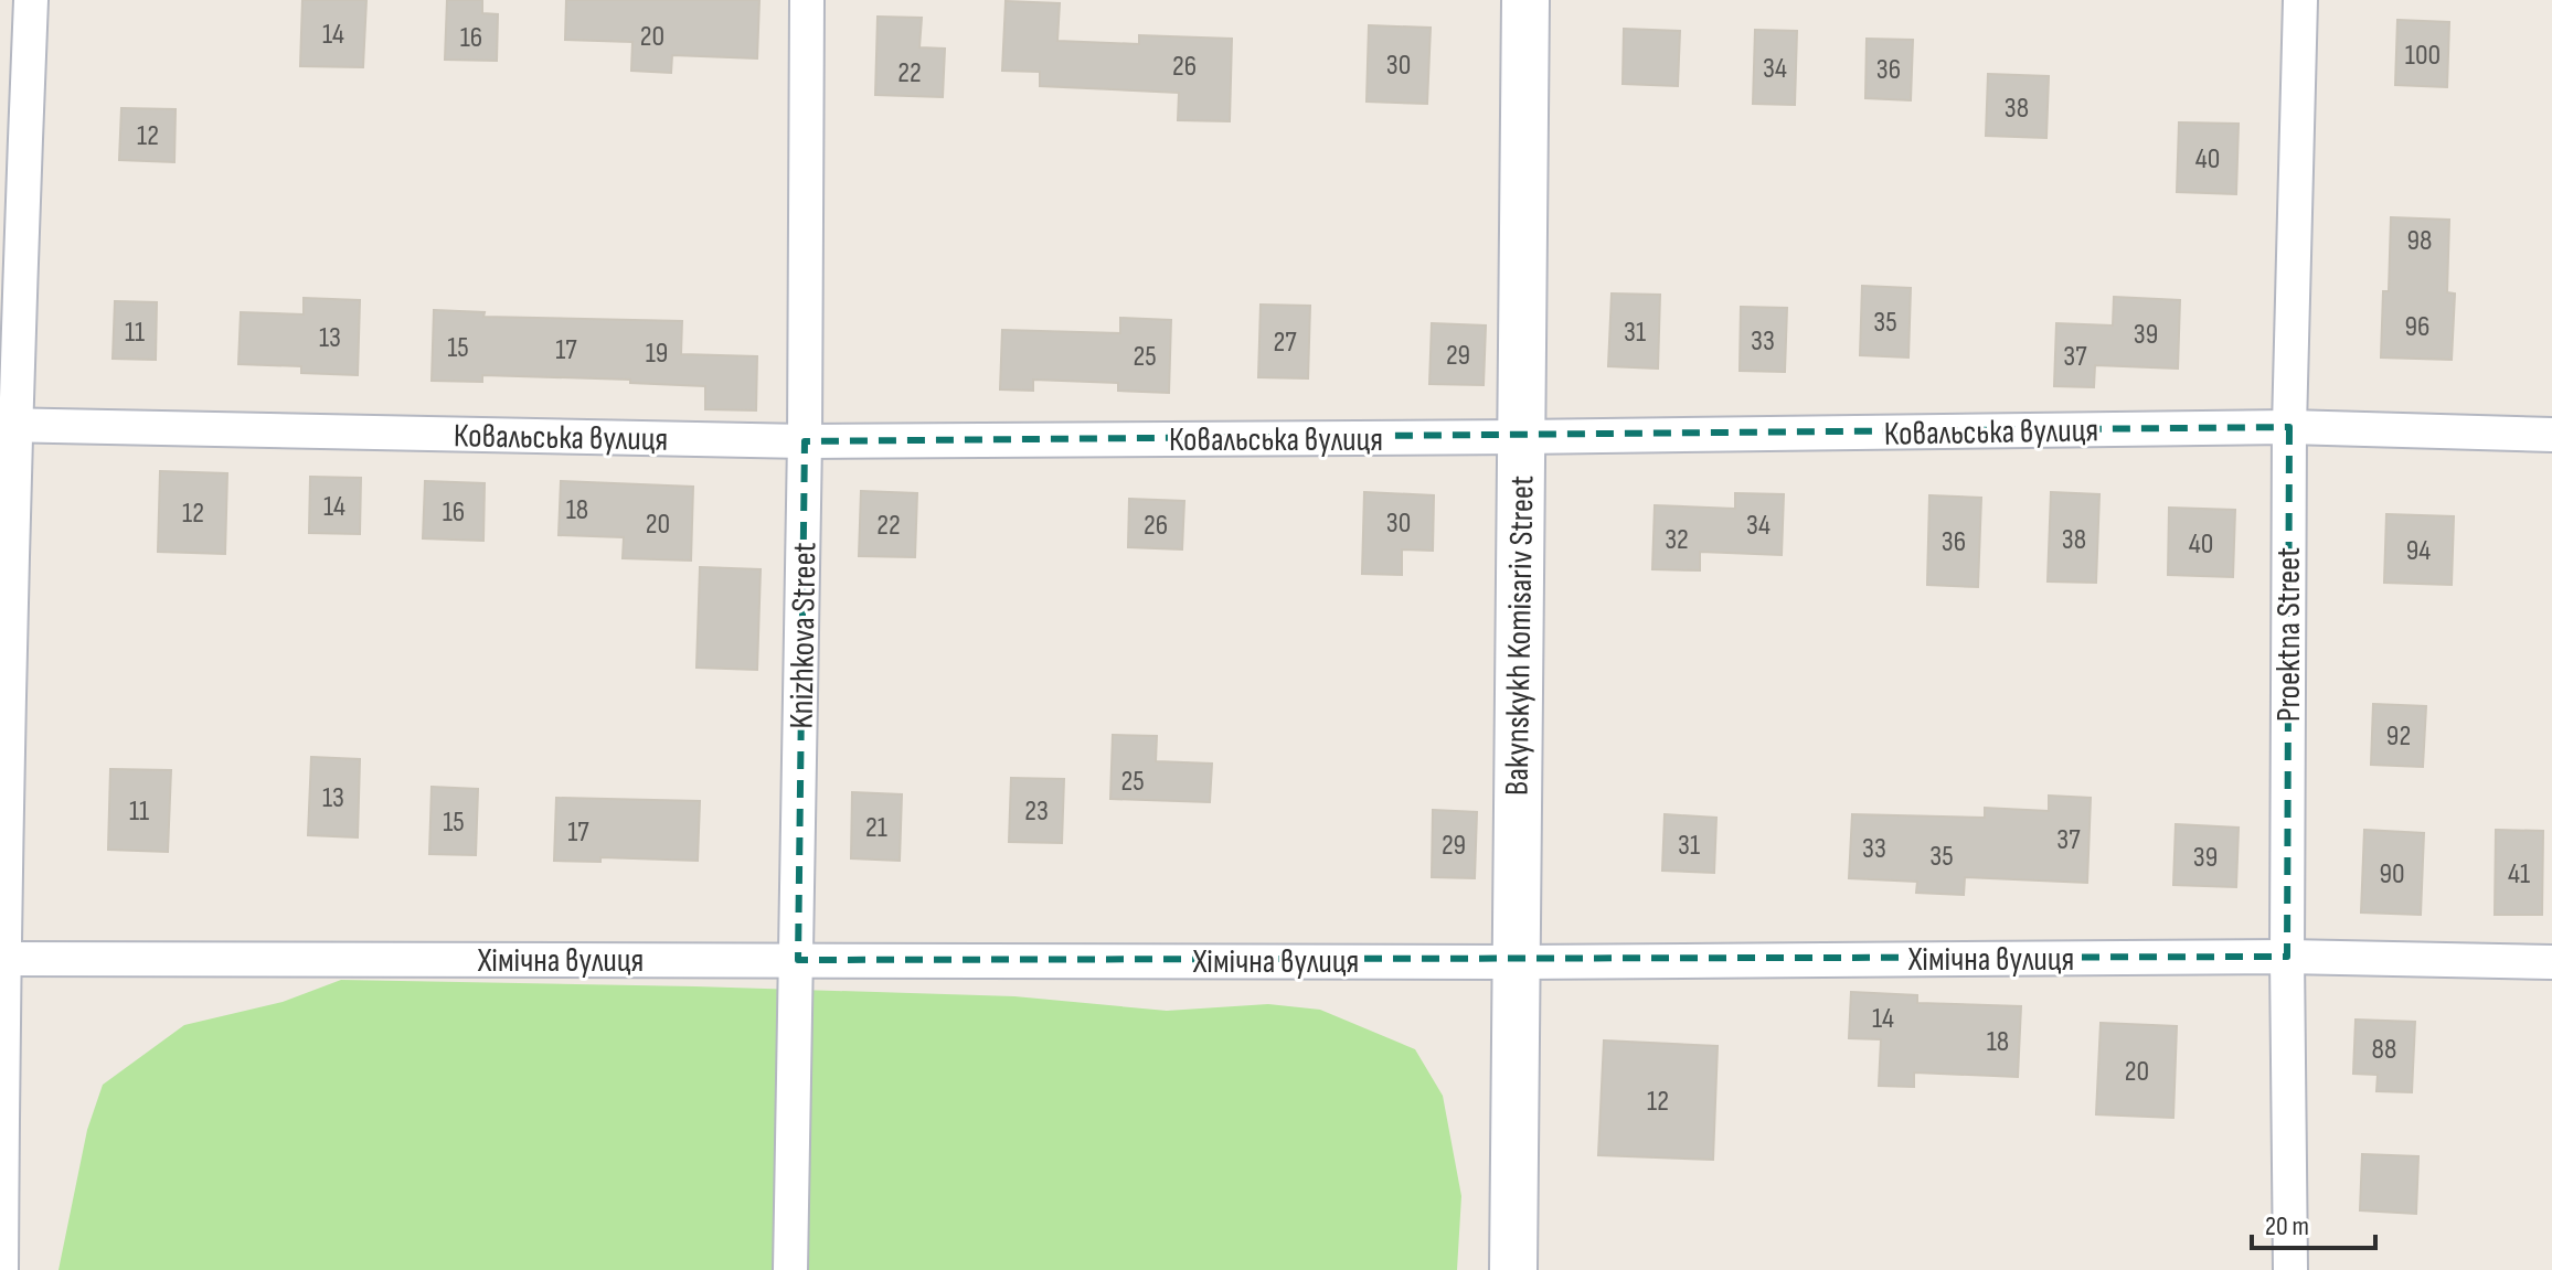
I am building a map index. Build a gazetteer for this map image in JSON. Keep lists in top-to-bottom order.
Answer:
{
  "streets": {
    "street": [
      "Ковальська вулиця",
      "Proektna Street",
      "Knizhkova Street",
      "Bakynskykh Komisariv Street",
      "Хімічна вулиця"
    ]
  },
  "crossings": [
    ["Ковальська вулиця", "Proektna Street"],
    ["Ковальська вулиця", "Knizhkova Street"],
    ["Ковальська вулиця", "Bakynskykh Komisariv Street"],
    ["Proektna Street", "Хімічна вулиця"],
    ["Knizhkova Street", "Хімічна вулиця"],
    ["Bakynskykh Komisariv Street", "Хімічна вулиця"]
  ],
  "house_numbers": [
    "14",
    "20",
    "16",
    "100",
    "30",
    "26",
    "34",
    "36",
    "22",
    "38",
    "12",
    "40",
    "98",
    "35",
    "96",
    "11",
    "31",
    "39",
    "13",
    "33",
    "27",
    "15",
    "17",
    "19",
    "29",
    "25",
    "37",
    "14",
    "18",
    "16",
    "12",
    "30",
    "20",
    "22",
    "26",
    "34",
    "32",
    "38",
    "36",
    "40",
    "94",
    "92",
    "25",
    "13",
    "11",
    "23",
    "15",
    "21",
    "17",
    "37",
    "29",
    "31",
    "33",
    "35",
    "39",
    "90",
    "41",
    "14",
    "18",
    "88",
    "20",
    "12"
  ],
  "scale_bar": "20 m"
}
